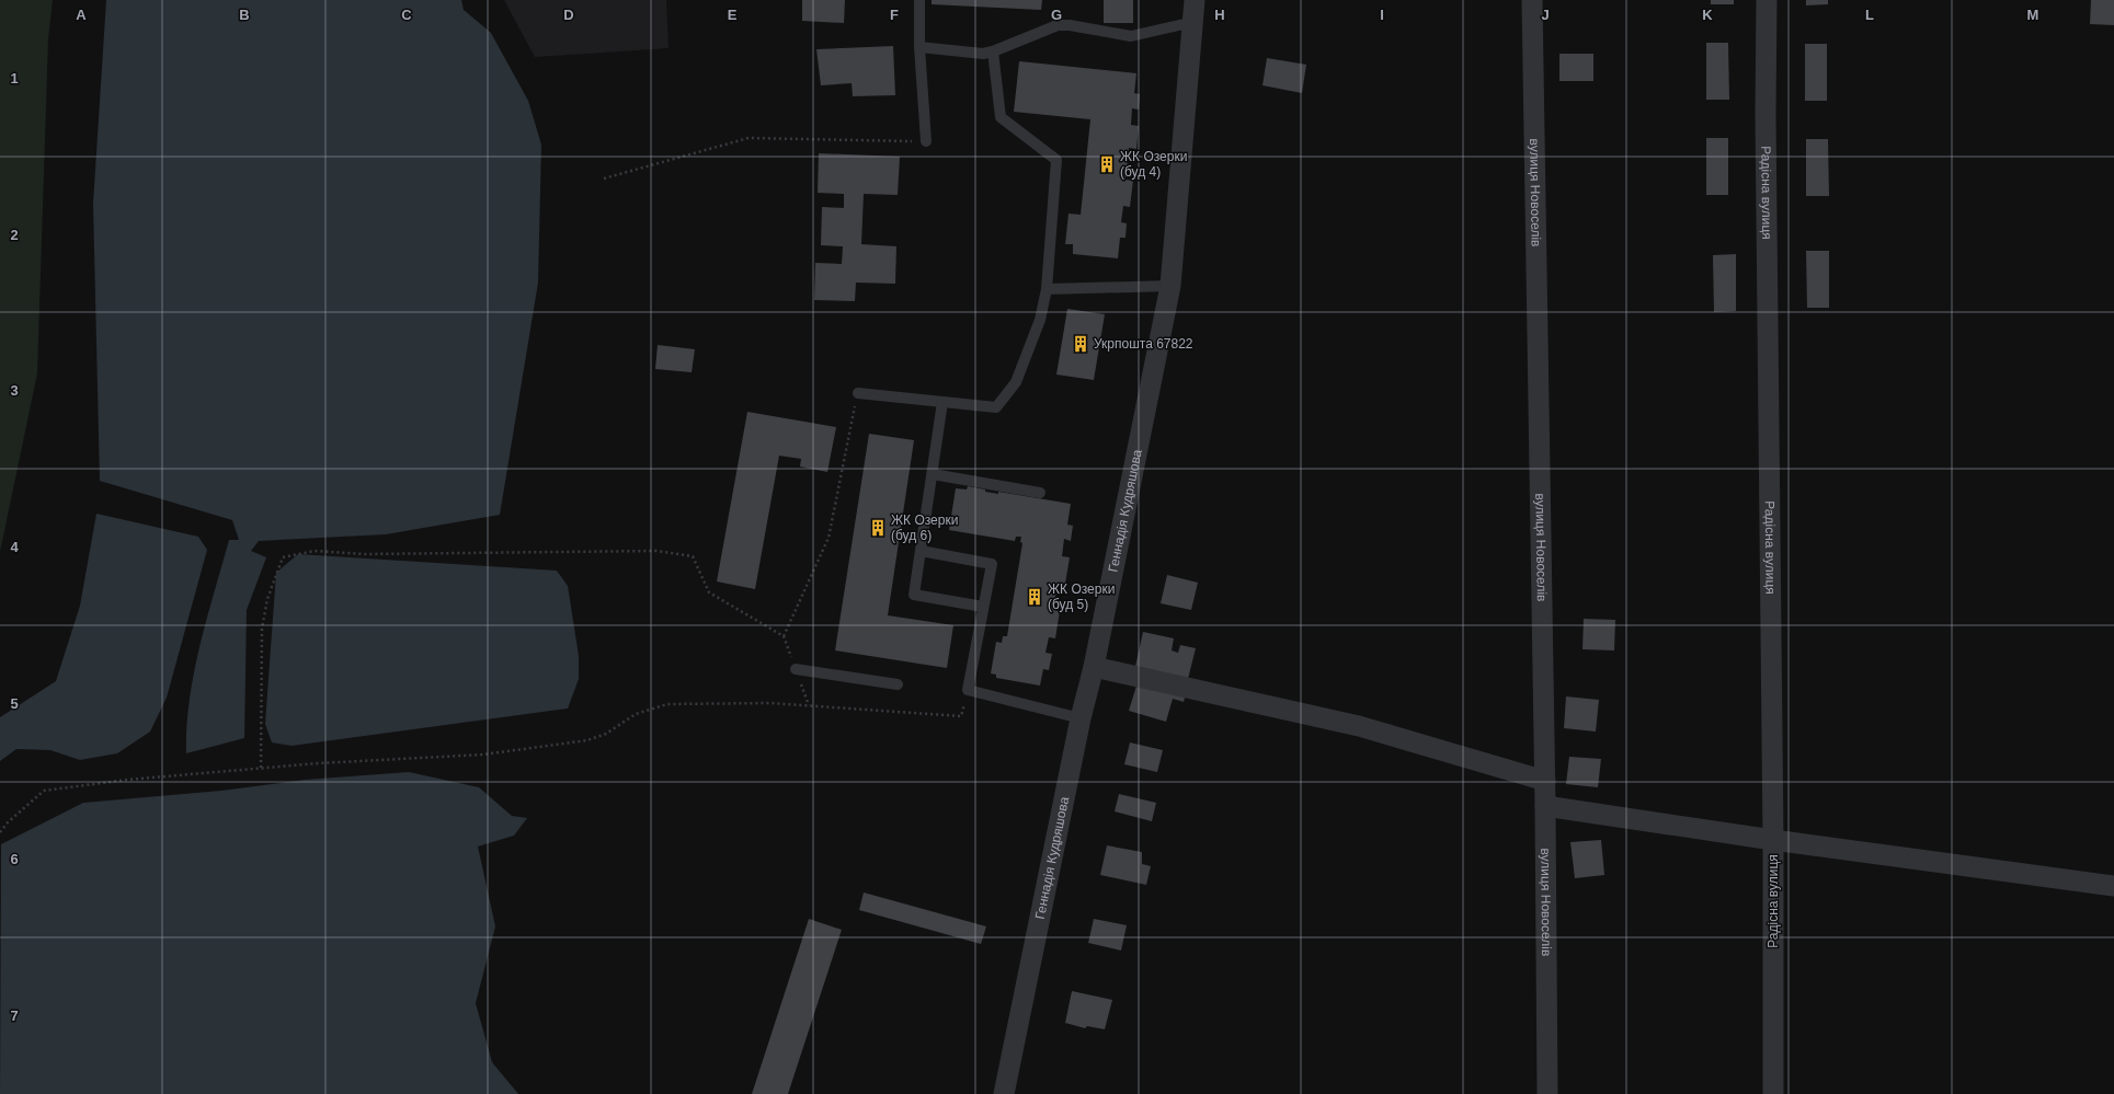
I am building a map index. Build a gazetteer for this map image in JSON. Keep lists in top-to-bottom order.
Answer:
{
  "streets": {
    "street": ["вулиця Новоселів", "Радісна вулиця", "Геннадія Кудряшова"]
  },
  "places": {
    "building": [
      "ЖК Озерки (буд 4)",
      "Укрпошта 67822",
      "ЖК Озерки (буд 6)",
      "ЖК Озерки (буд 5)"
    ]
  },
  "grid": {
    "columns": [
      "A",
      "B",
      "C",
      "D",
      "E",
      "F",
      "G",
      "H",
      "I",
      "J",
      "K",
      "L",
      "M"
    ],
    "rows": [
      "1",
      "2",
      "3",
      "4",
      "5",
      "6",
      "7"
    ]
  }
}
